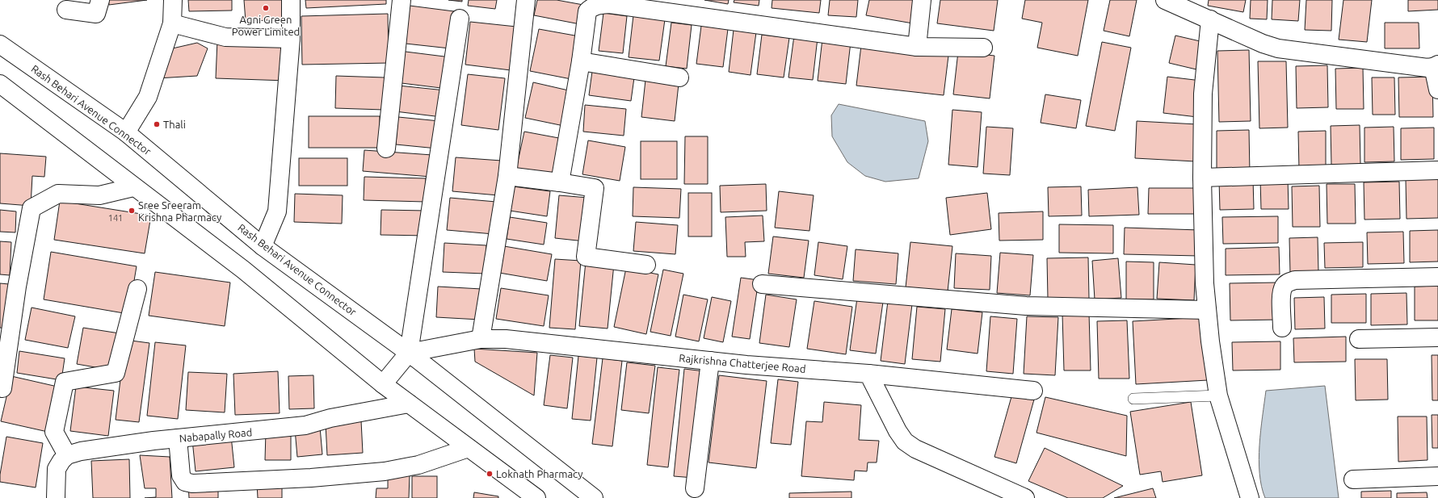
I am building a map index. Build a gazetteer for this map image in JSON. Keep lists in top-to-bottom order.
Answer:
{
  "streets": {
    "street": ["Rash Behari Avenue Connector", "Rajkrishna Chatterjee Road", "Nabapally Road"]
  },
  "crossings": [
    ["Rash Behari Avenue Connector", "Rajkrishna Chatterjee Road"]
  ],
  "places": [
    "Agni Green Power Limited",
    "Thali",
    "Sree Sreeram Krishna Pharmacy",
    "Loknath Pharmacy"
  ],
  "house_numbers": ["141"]
}
